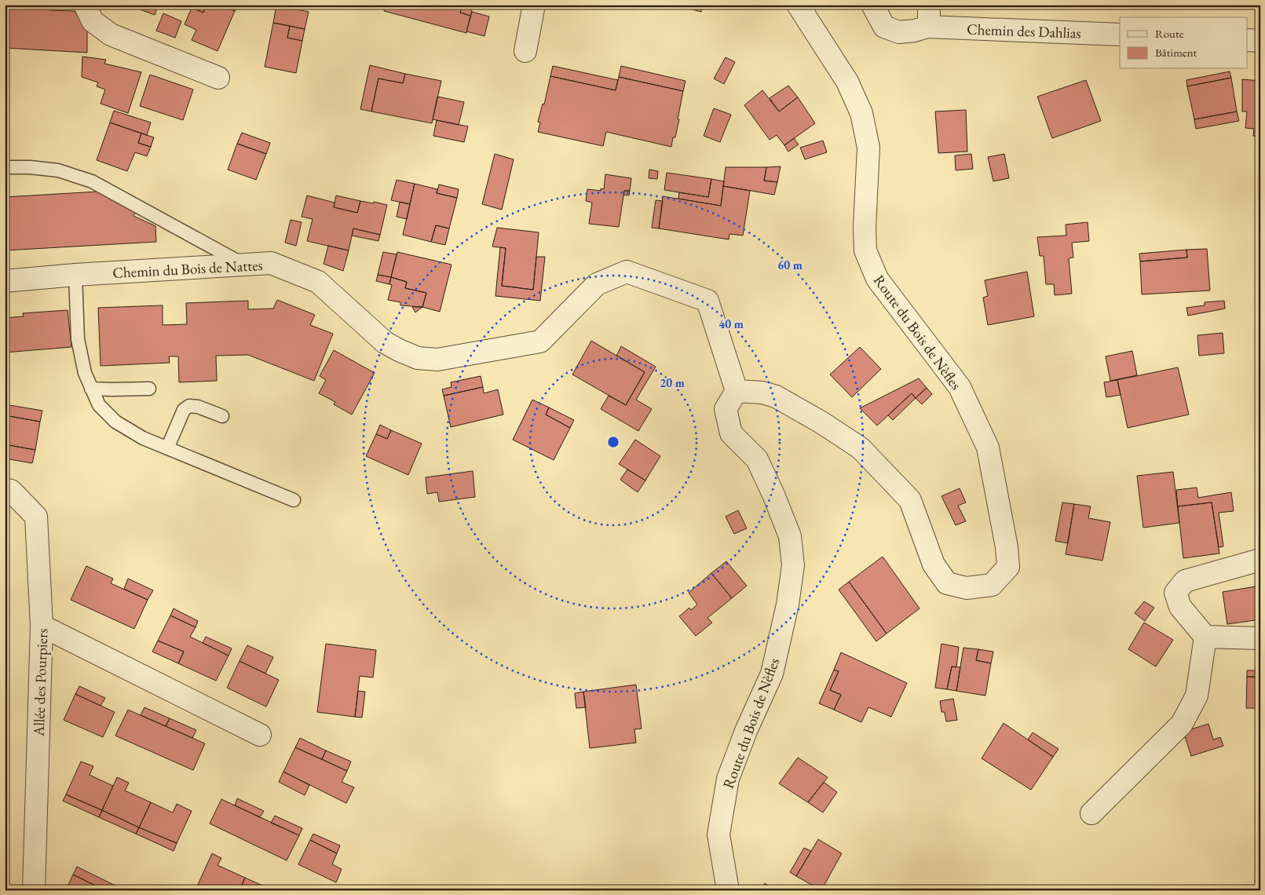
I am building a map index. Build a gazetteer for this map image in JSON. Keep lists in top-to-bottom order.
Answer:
{
  "streets": {
    "street": [
      "Chemin des Dahlias",
      "Chemin du Bois de Nattes",
      "Route du Bois de Nèfles",
      "Allée des Pourpiers"
    ]
  },
  "crossings": [
    ["Chemin du Bois de Nattes", "Route du Bois de Nèfles"]
  ],
  "legend": ["Route", "Bâtiment"],
  "rings": ["60 m", "40 m", "20 m"]
}
